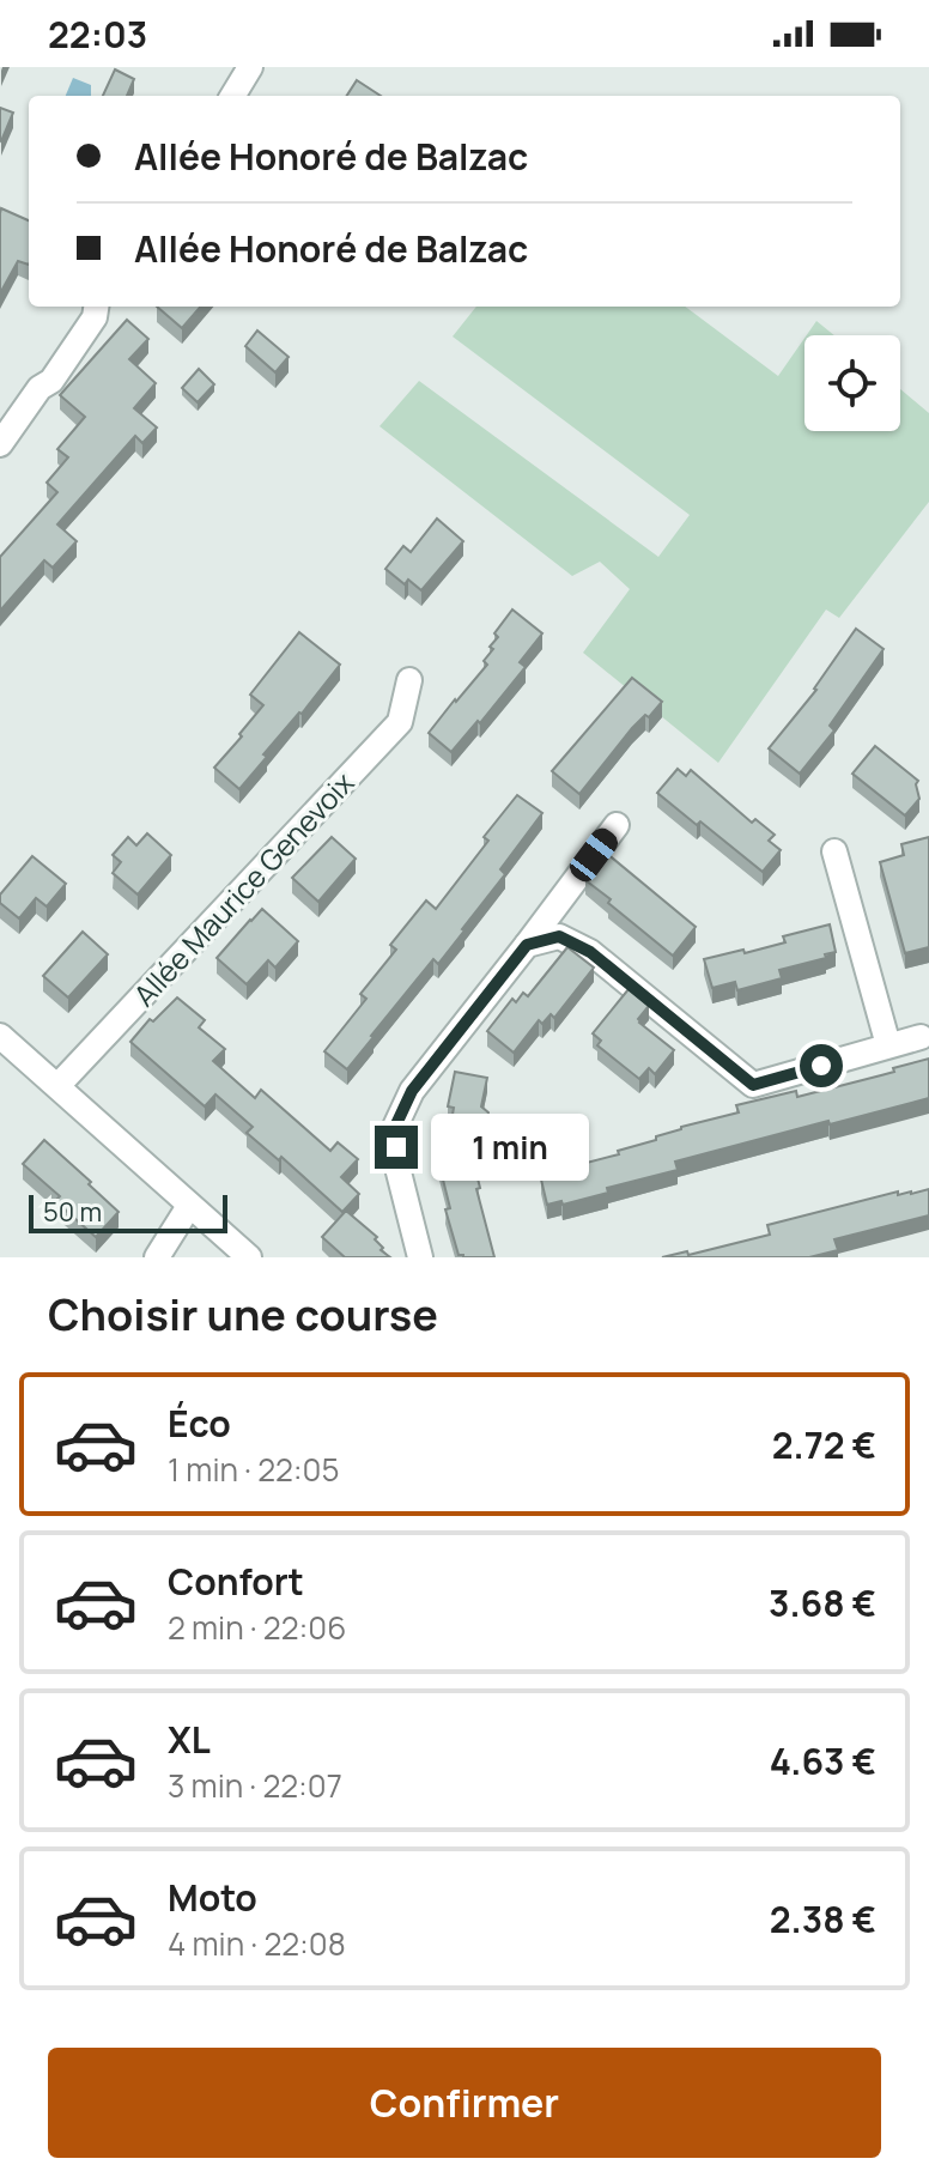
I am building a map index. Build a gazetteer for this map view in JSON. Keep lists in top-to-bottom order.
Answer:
{
  "streets": {
    "street": ["Allée Maurice Genevoix"]
  },
  "scale_bar": "50 m",
  "page": {
    "status": "22:03",
    "banner": ["Allée Honoré de Balzac", "Allée Honoré de Balzac"],
    "bubble": "1 min",
    "scale": "50 m",
    "heading": "Choisir une course",
    "list": [
      {
        "name": "Éco",
        "note": "1 min · 22:05",
        "value": "2.72 €"
      },
      {
        "name": "Confort",
        "note": "2 min · 22:06",
        "value": "3.68 €"
      },
      {
        "name": "XL",
        "note": "3 min · 22:07",
        "value": "4.63 €"
      },
      {
        "name": "Moto",
        "note": "4 min · 22:08",
        "value": "2.38 €"
      }
    ],
    "buttons": "Confirmer"
  }
}
